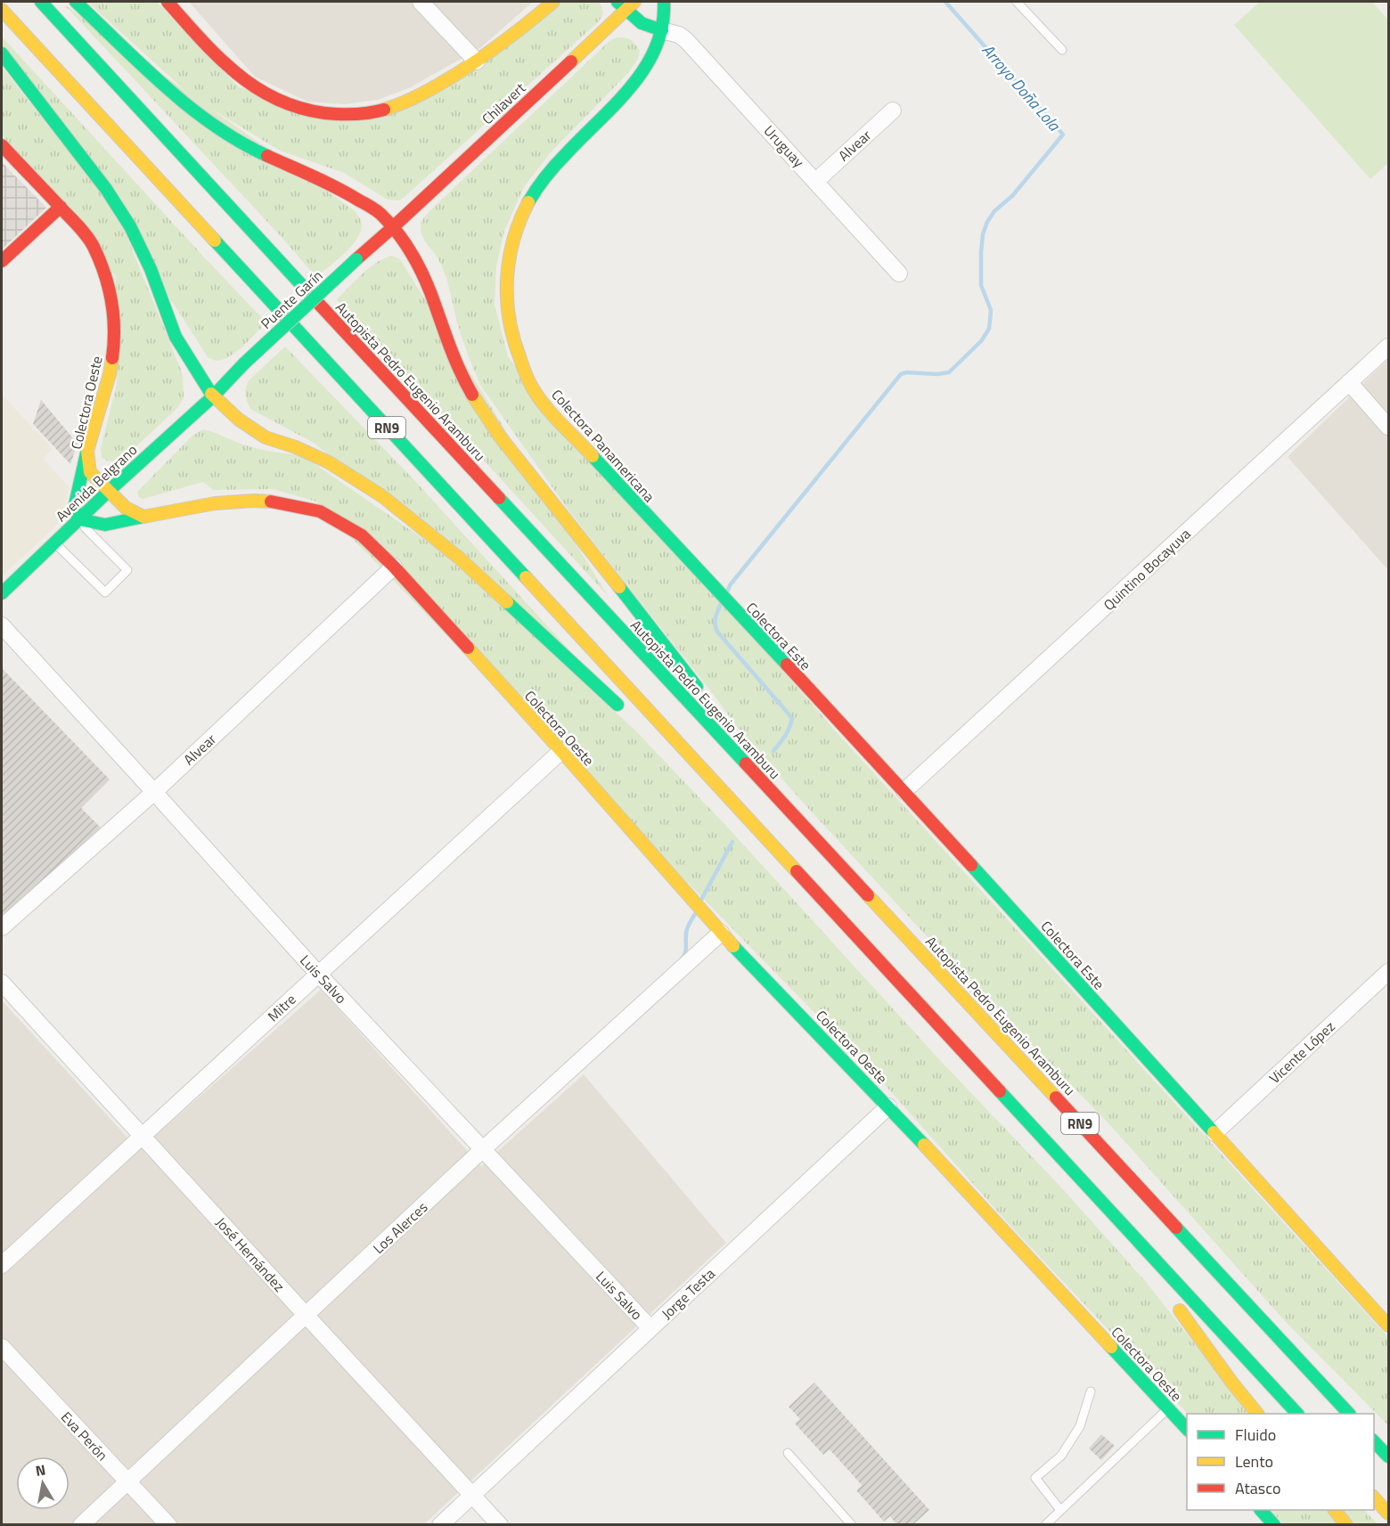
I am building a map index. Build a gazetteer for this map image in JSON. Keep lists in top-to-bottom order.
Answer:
{
  "streets": {
    "main road": [
      "Chilavert",
      "Puente Garín",
      "Autopista Pedro Eugenio Aramburu",
      "Colectora Oeste",
      "RN9",
      "Colectora Panamericana",
      "Avenida Belgrano",
      "Colectora Este"
    ],
    "street": [
      "Alvear",
      "Uruguay",
      "Quintino Bocayuva",
      "Luis Salvo",
      "Mitre",
      "Vicente López",
      "Los Alerces",
      "José Hernández",
      "Jorge Testa",
      "Eva Perón"
    ]
  },
  "crossings": [
    ["Chilavert", "Puente Garín"],
    ["Alvear", "Uruguay"],
    ["Alvear", "Colectora Oeste"],
    ["Alvear", "Luis Salvo"],
    ["Uruguay", "Colectora Panamericana"],
    ["Puente Garín", "Avenida Belgrano"],
    ["Colectora Oeste", "Avenida Belgrano"],
    ["Colectora Oeste", "Mitre"],
    ["Colectora Oeste", "Los Alerces"],
    ["Colectora Oeste", "Jorge Testa"],
    ["Colectora Panamericana", "Colectora Este"],
    ["Quintino Bocayuva", "Colectora Este"],
    ["Colectora Este", "Vicente López"],
    ["Luis Salvo", "Mitre"],
    ["Luis Salvo", "Los Alerces"],
    ["Luis Salvo", "Jorge Testa"],
    ["Mitre", "José Hernández"],
    ["Los Alerces", "José Hernández"],
    ["Los Alerces", "Eva Perón"],
    ["José Hernández", "Jorge Testa"]
  ],
  "water": ["Arroyo Doña Lola"],
  "legend": ["Fluido", "Lento", "Atasco"],
  "north": "top"
}
